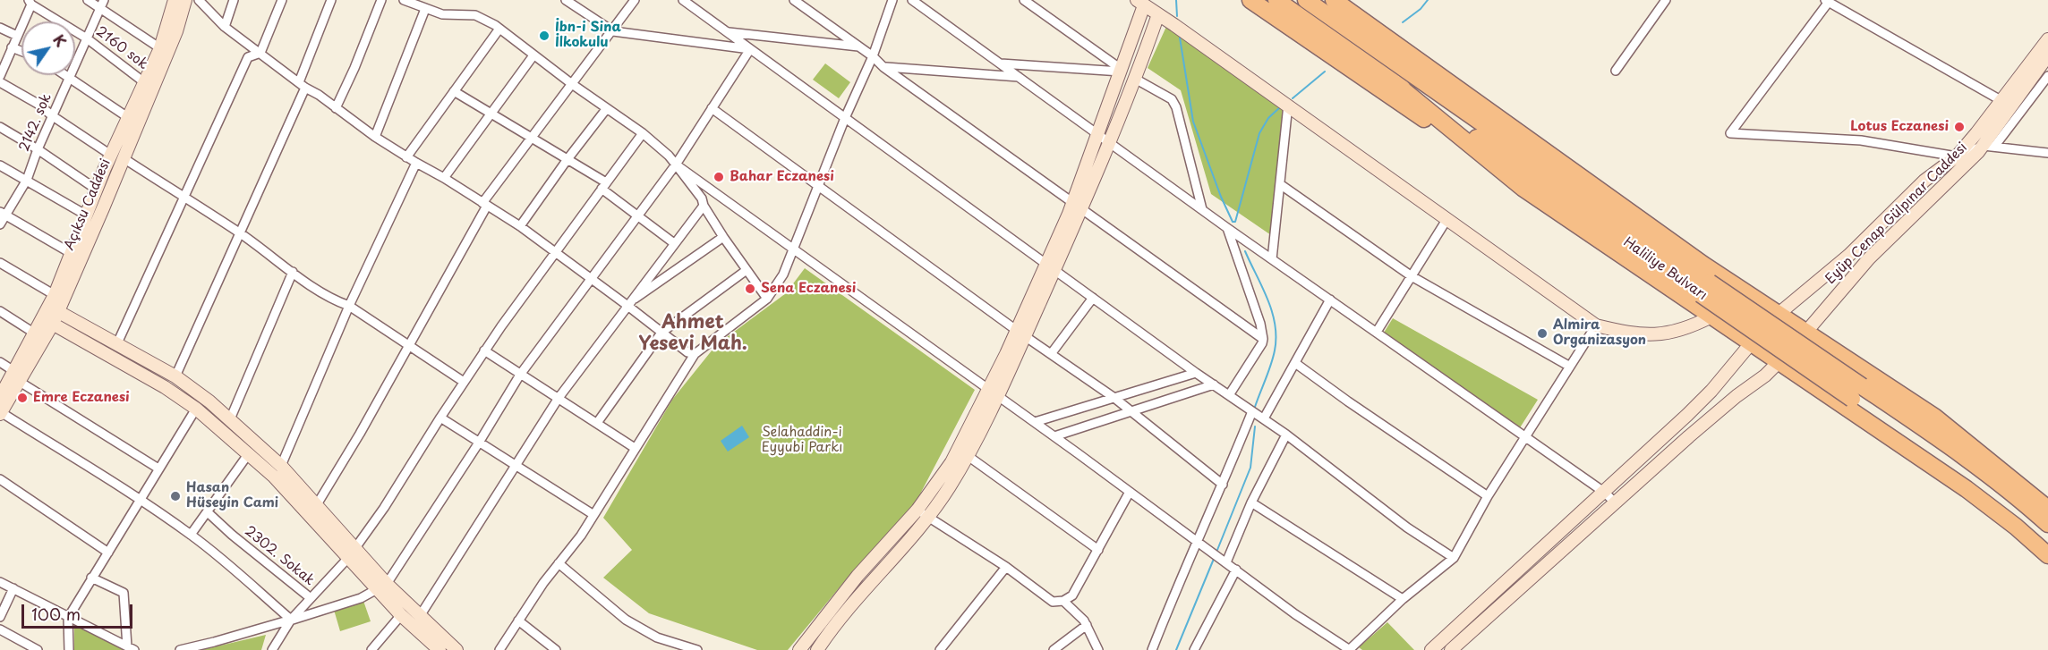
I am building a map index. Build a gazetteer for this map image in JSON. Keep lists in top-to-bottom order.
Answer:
{
  "streets": {
    "highway": ["Haliliye Bulvarı"],
    "main road": ["Açıksu Caddesi", "Eyüp Cenap Gülpınar Caddesi"],
    "street": ["2160 sok", "2142. sok", "2302. Sokak"]
  },
  "crossings": [
    ["2160 sok", "2142. sok"],
    ["2160 sok", "Açıksu Caddesi"]
  ],
  "districts": ["Ahmet Yesevi Mah."],
  "parks": ["Selahaddin-i Eyyubi Parkı"],
  "places": [
    "İbn-i Sina İlkokulu",
    "Lotus Eczanesi",
    "Bahar Eczanesi",
    "Sena Eczanesi",
    "Almira Organizasyon",
    "Emre Eczanesi",
    "Hasan Hüseyin Cami"
  ],
  "scale_bar": "100 m",
  "north": "top right"
}
